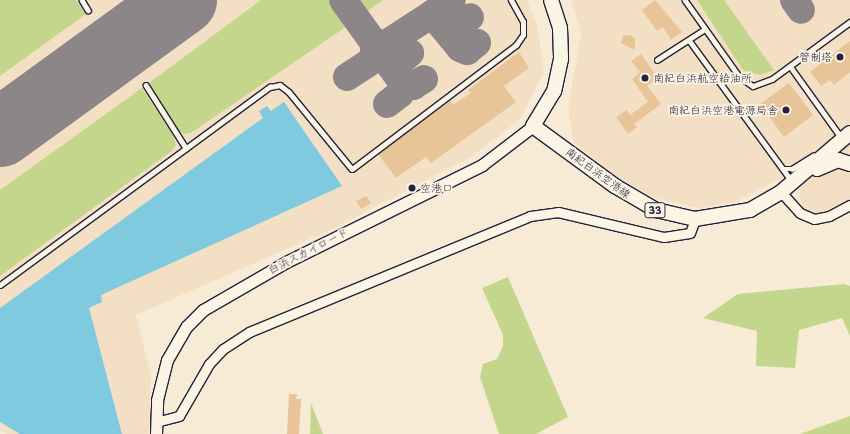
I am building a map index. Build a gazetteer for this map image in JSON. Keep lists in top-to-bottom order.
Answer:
{
  "streets": {
    "main road": ["南紀白浜空港線", "33"],
    "street": ["白浜スカイロード"]
  },
  "crossings": [
    ["南紀白浜空港線", "白浜スカイロード"]
  ],
  "places": [
    "管制塔",
    "南紀白浜航空給油所",
    "南紀白浜空港電源局舎",
    "空港口"
  ]
}
